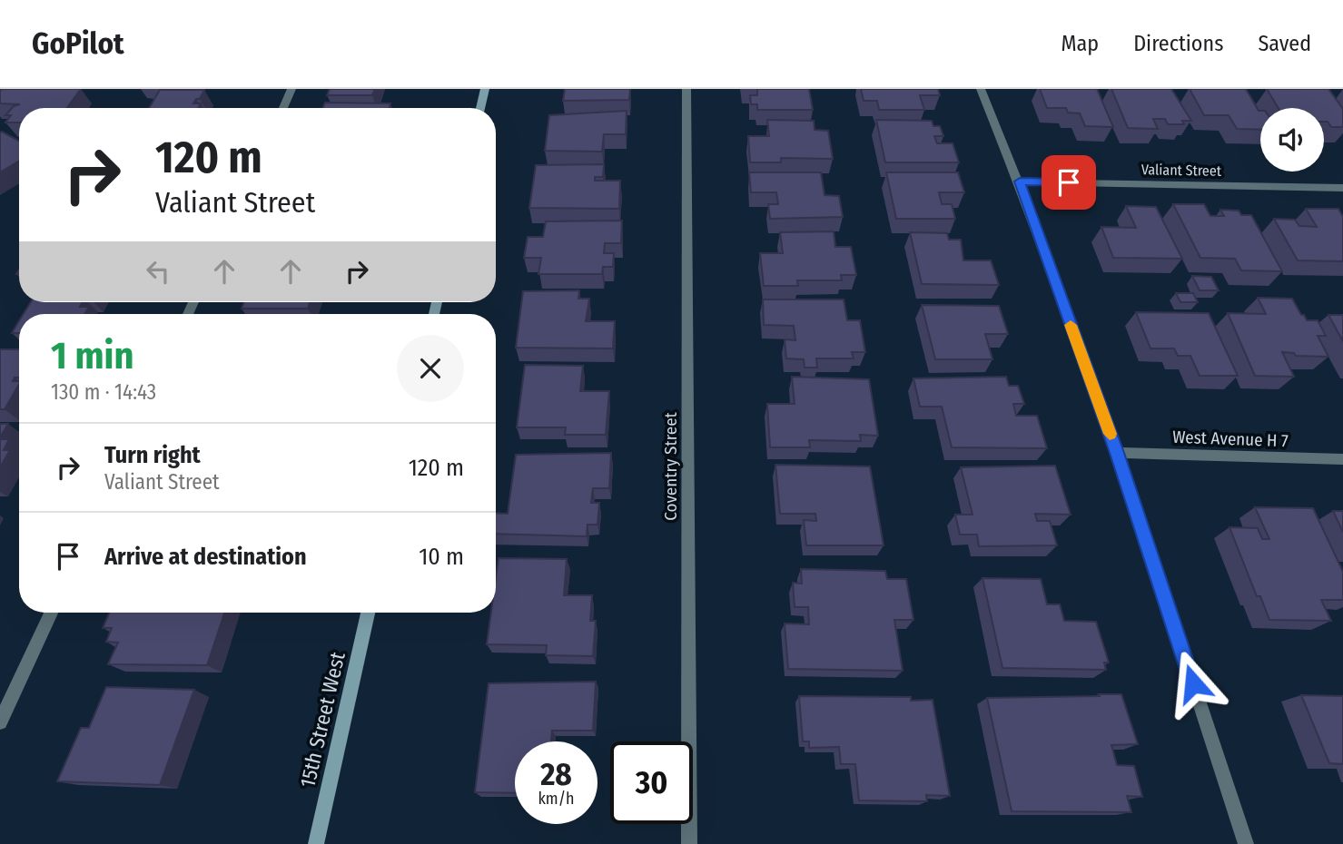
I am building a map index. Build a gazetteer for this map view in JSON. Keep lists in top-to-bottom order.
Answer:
{
  "streets": {
    "street": [
      "Valiant Street",
      "West Avenue H 7",
      "Coventry Street",
      "15th Street West"
    ]
  },
  "page": {
    "header": "GoPilot",
    "nav": ["Map", "Directions", "Saved"],
    "turn": ["120 m", "Valiant Street"],
    "heading": ["1 min", "130 m · 14:43"],
    "list": [
      {
        "name": "Turn right",
        "note": "Valiant Street",
        "value": "120 m"
      },
      {
        "name": "Arrive at destination",
        "value": "10 m"
      }
    ],
    "speed": "28 km/h",
    "limit": "30"
  }
}
